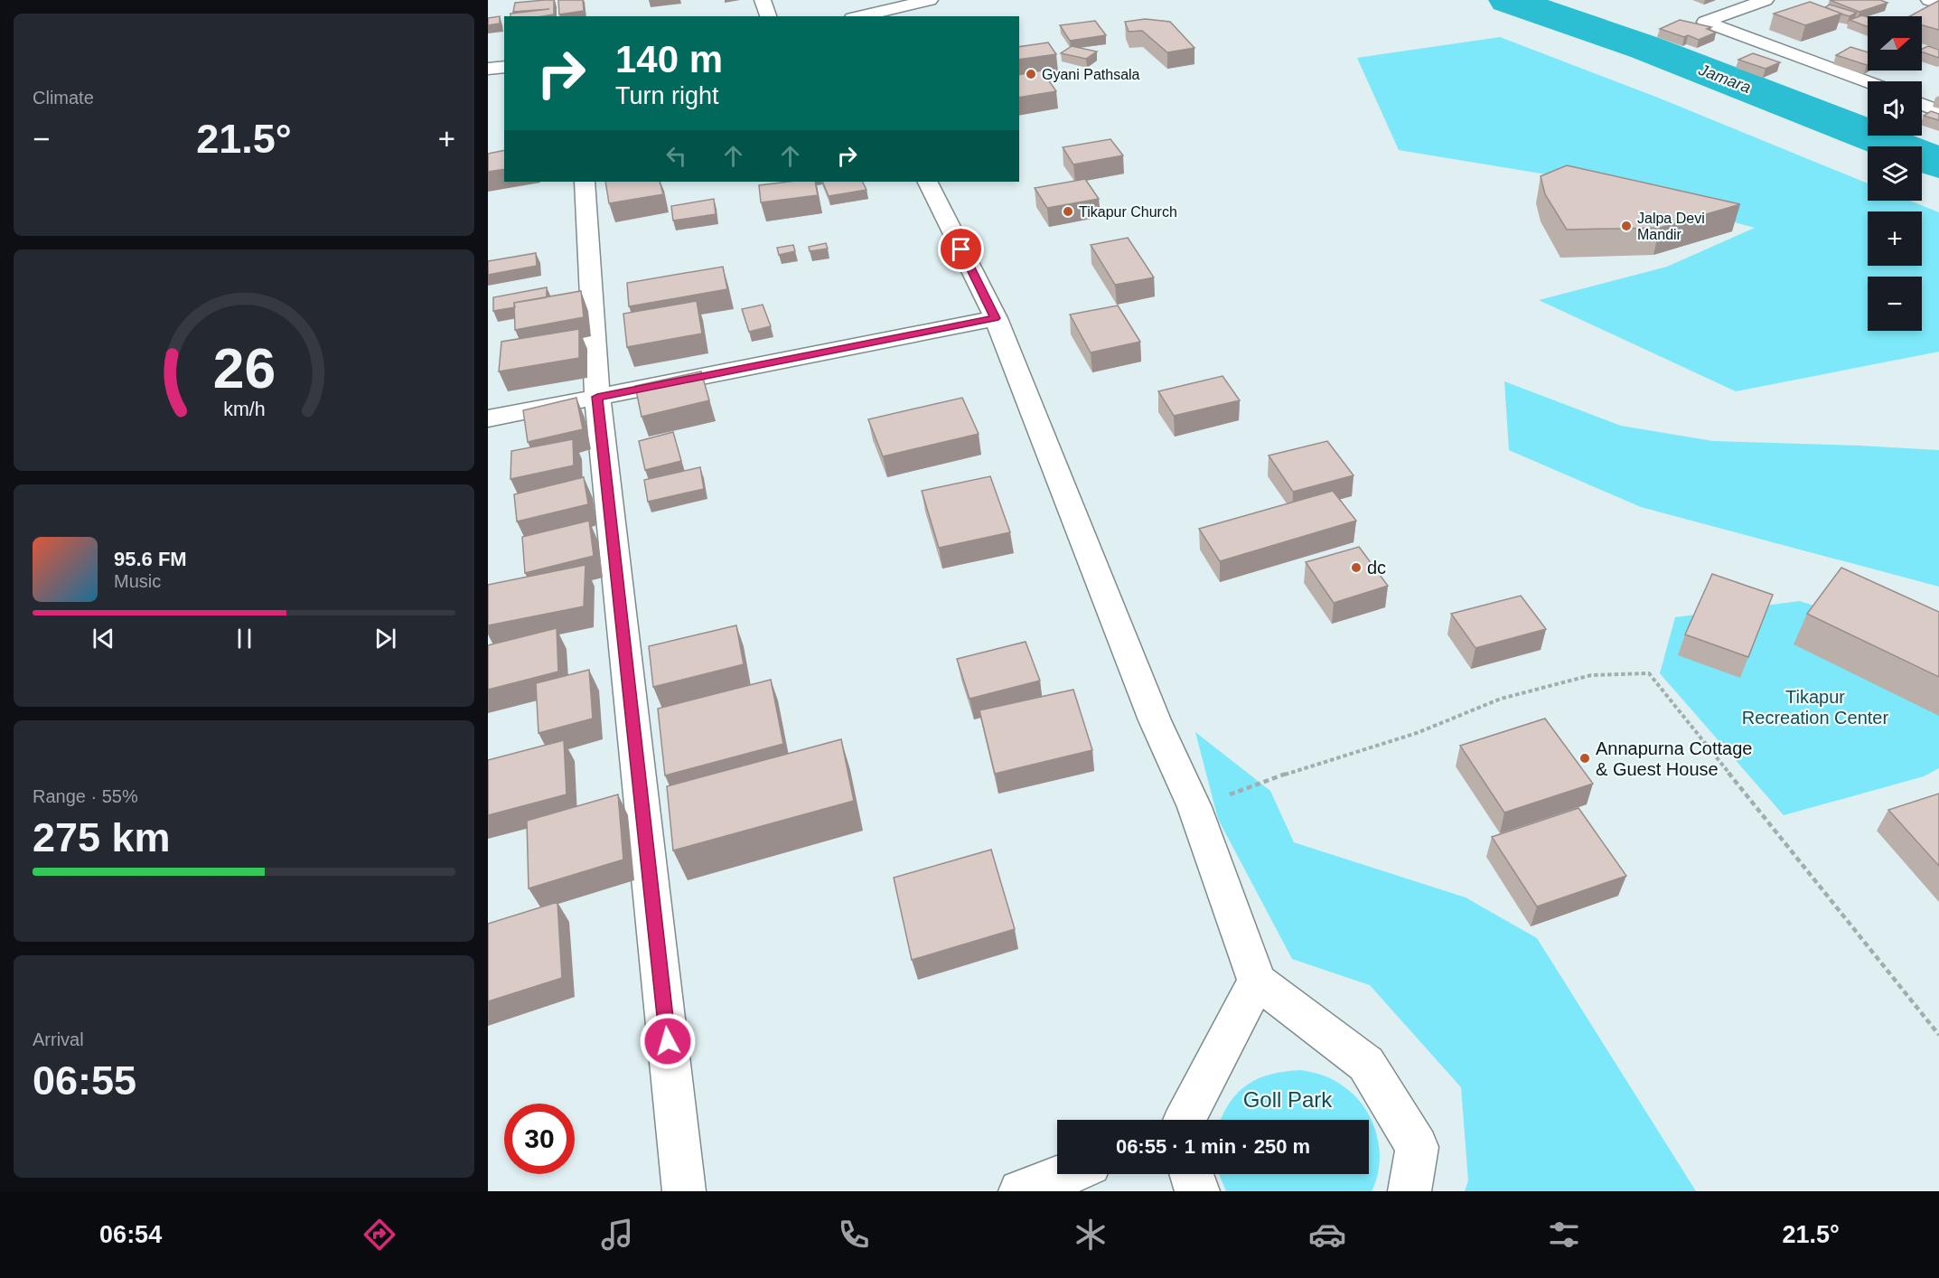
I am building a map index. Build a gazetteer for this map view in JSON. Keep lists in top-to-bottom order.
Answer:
{
  "water": ["Jamara"],
  "parks": ["Tikapur Recreation Center", "Goll Park"],
  "places": [
    "Gyani Pathsala",
    "Tikapur Church",
    "Jalpa Devi Mandir",
    "dc",
    "Annapurna Cottage & Guest House"
  ],
  "north": "right",
  "page": {
    "tile": [
      "Climate",
      ["Range · 55%", "275 km"],
      ["Arrival", "06:55"]
    ],
    "map_buttons": ["+", "−"],
    "turn": ["140 m", "Turn right"],
    "heat": ["−", "21.5°", "+"],
    "song": ["95.6 FM", "Music"],
    "limit": "30",
    "trip": "06:55 · 1 min · 250 m",
    "tabs": ["06:54", "21.5°"],
    "gauge": ["26", "km/h"]
  }
}
